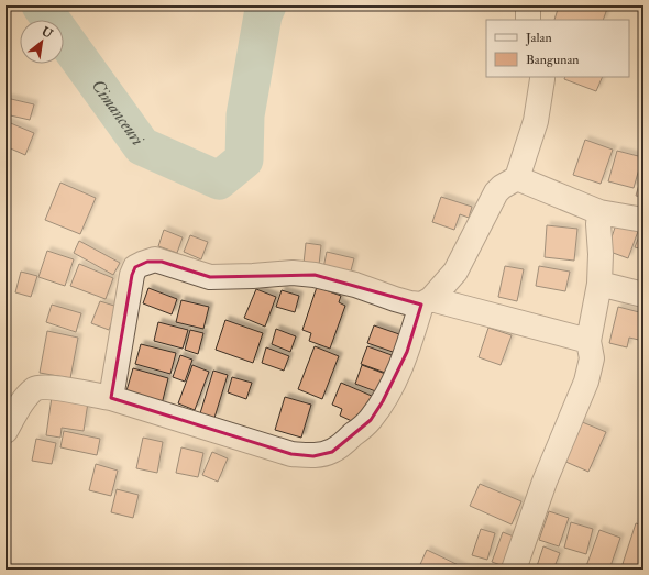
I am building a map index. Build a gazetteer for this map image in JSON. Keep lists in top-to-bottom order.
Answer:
{
  "water": ["Cimanceuri"],
  "legend": ["Jalan", "Bangunan"],
  "north": "top right"
}
